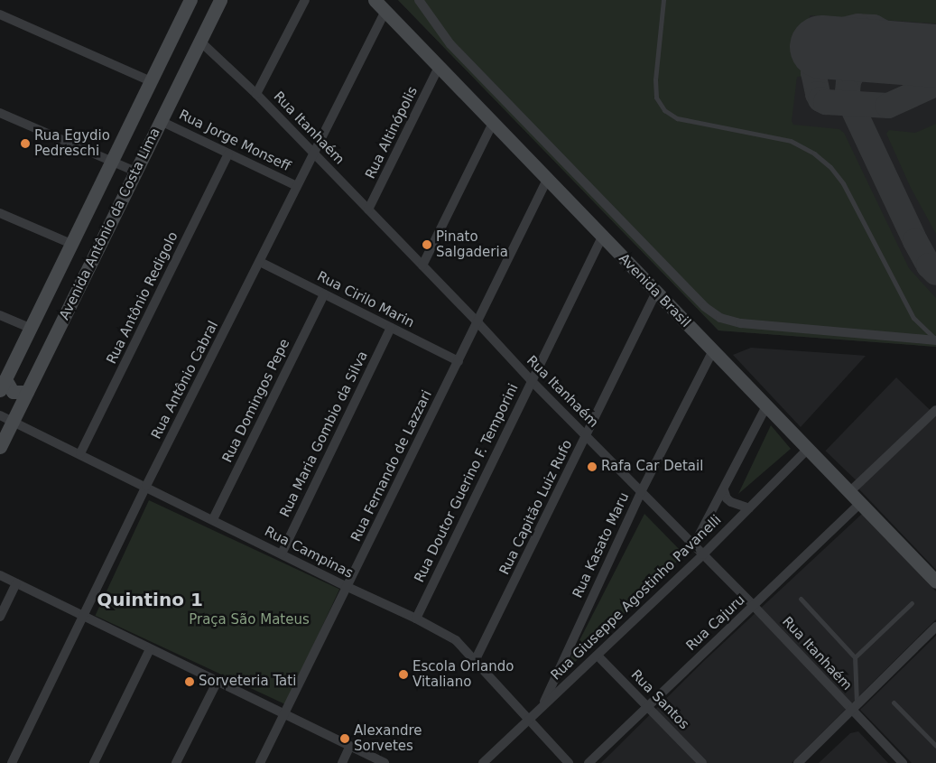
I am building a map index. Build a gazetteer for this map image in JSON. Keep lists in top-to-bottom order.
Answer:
{
  "streets": {
    "street": [
      "Rua Itanhaém",
      "Rua Altinópolis",
      "Rua Jorge Monseff",
      "Avenida Antônio da Costa Lima",
      "Avenida Brasil",
      "Rua Antônio Redigolo",
      "Rua Cirilo Marin",
      "Rua Antônio Cabral",
      "Rua Domingos Pepe",
      "Rua Maria Gombio da Silva",
      "Rua Fernando de Lazzari",
      "Rua Doutor Guerino F. Temporini",
      "Rua Capitão Luiz Rufo",
      "Rua Kasato Maru",
      "Rua Campinas",
      "Rua Giuseppe Agostinho Pavanelli",
      "Rua Cajuru",
      "Rua Santos"
    ]
  },
  "crossings": [
    ["Rua Itanhaém", "Rua Altinópolis"],
    ["Rua Itanhaém", "Avenida Antônio da Costa Lima"],
    ["Rua Itanhaém", "Rua Antônio Cabral"],
    ["Rua Itanhaém", "Rua Fernando de Lazzari"],
    ["Rua Itanhaém", "Rua Doutor Guerino F. Temporini"],
    ["Rua Itanhaém", "Rua Capitão Luiz Rufo"],
    ["Rua Itanhaém", "Rua Kasato Maru"],
    ["Rua Itanhaém", "Rua Giuseppe Agostinho Pavanelli"],
    ["Rua Itanhaém", "Rua Cajuru"],
    ["Rua Altinópolis", "Avenida Brasil"],
    ["Rua Jorge Monseff", "Avenida Antônio da Costa Lima"],
    ["Rua Jorge Monseff", "Rua Antônio Redigolo"],
    ["Rua Jorge Monseff", "Rua Antônio Cabral"],
    ["Avenida Antônio da Costa Lima", "Rua Campinas"],
    ["Avenida Brasil", "Rua Antônio Cabral"],
    ["Avenida Brasil", "Rua Fernando de Lazzari"],
    ["Avenida Brasil", "Rua Doutor Guerino F. Temporini"],
    ["Avenida Brasil", "Rua Capitão Luiz Rufo"],
    ["Avenida Brasil", "Rua Kasato Maru"],
    ["Avenida Brasil", "Rua Giuseppe Agostinho Pavanelli"],
    ["Avenida Brasil", "Rua Cajuru"],
    ["Rua Antônio Redigolo", "Rua Campinas"],
    ["Rua Cirilo Marin", "Rua Antônio Cabral"],
    ["Rua Cirilo Marin", "Rua Domingos Pepe"],
    ["Rua Cirilo Marin", "Rua Maria Gombio da Silva"],
    ["Rua Cirilo Marin", "Rua Fernando de Lazzari"],
    ["Rua Antônio Cabral", "Rua Campinas"],
    ["Rua Domingos Pepe", "Rua Campinas"],
    ["Rua Maria Gombio da Silva", "Rua Campinas"],
    ["Rua Fernando de Lazzari", "Rua Campinas"],
    ["Rua Doutor Guerino F. Temporini", "Rua Campinas"],
    ["Rua Capitão Luiz Rufo", "Rua Campinas"],
    ["Rua Kasato Maru", "Rua Giuseppe Agostinho Pavanelli"],
    ["Rua Campinas", "Rua Giuseppe Agostinho Pavanelli"],
    ["Rua Giuseppe Agostinho Pavanelli", "Rua Santos"],
    ["Rua Cajuru", "Rua Santos"]
  ],
  "districts": ["Quintino 1"],
  "parks": ["Praça São Mateus"],
  "places": [
    "Rua Egydio Pedreschi",
    "Pinato Salgaderia",
    "Rafa Car Detail",
    "Escola Orlando Vitaliano",
    "Sorveteria Tati",
    "Alexandre Sorvetes"
  ]
}
